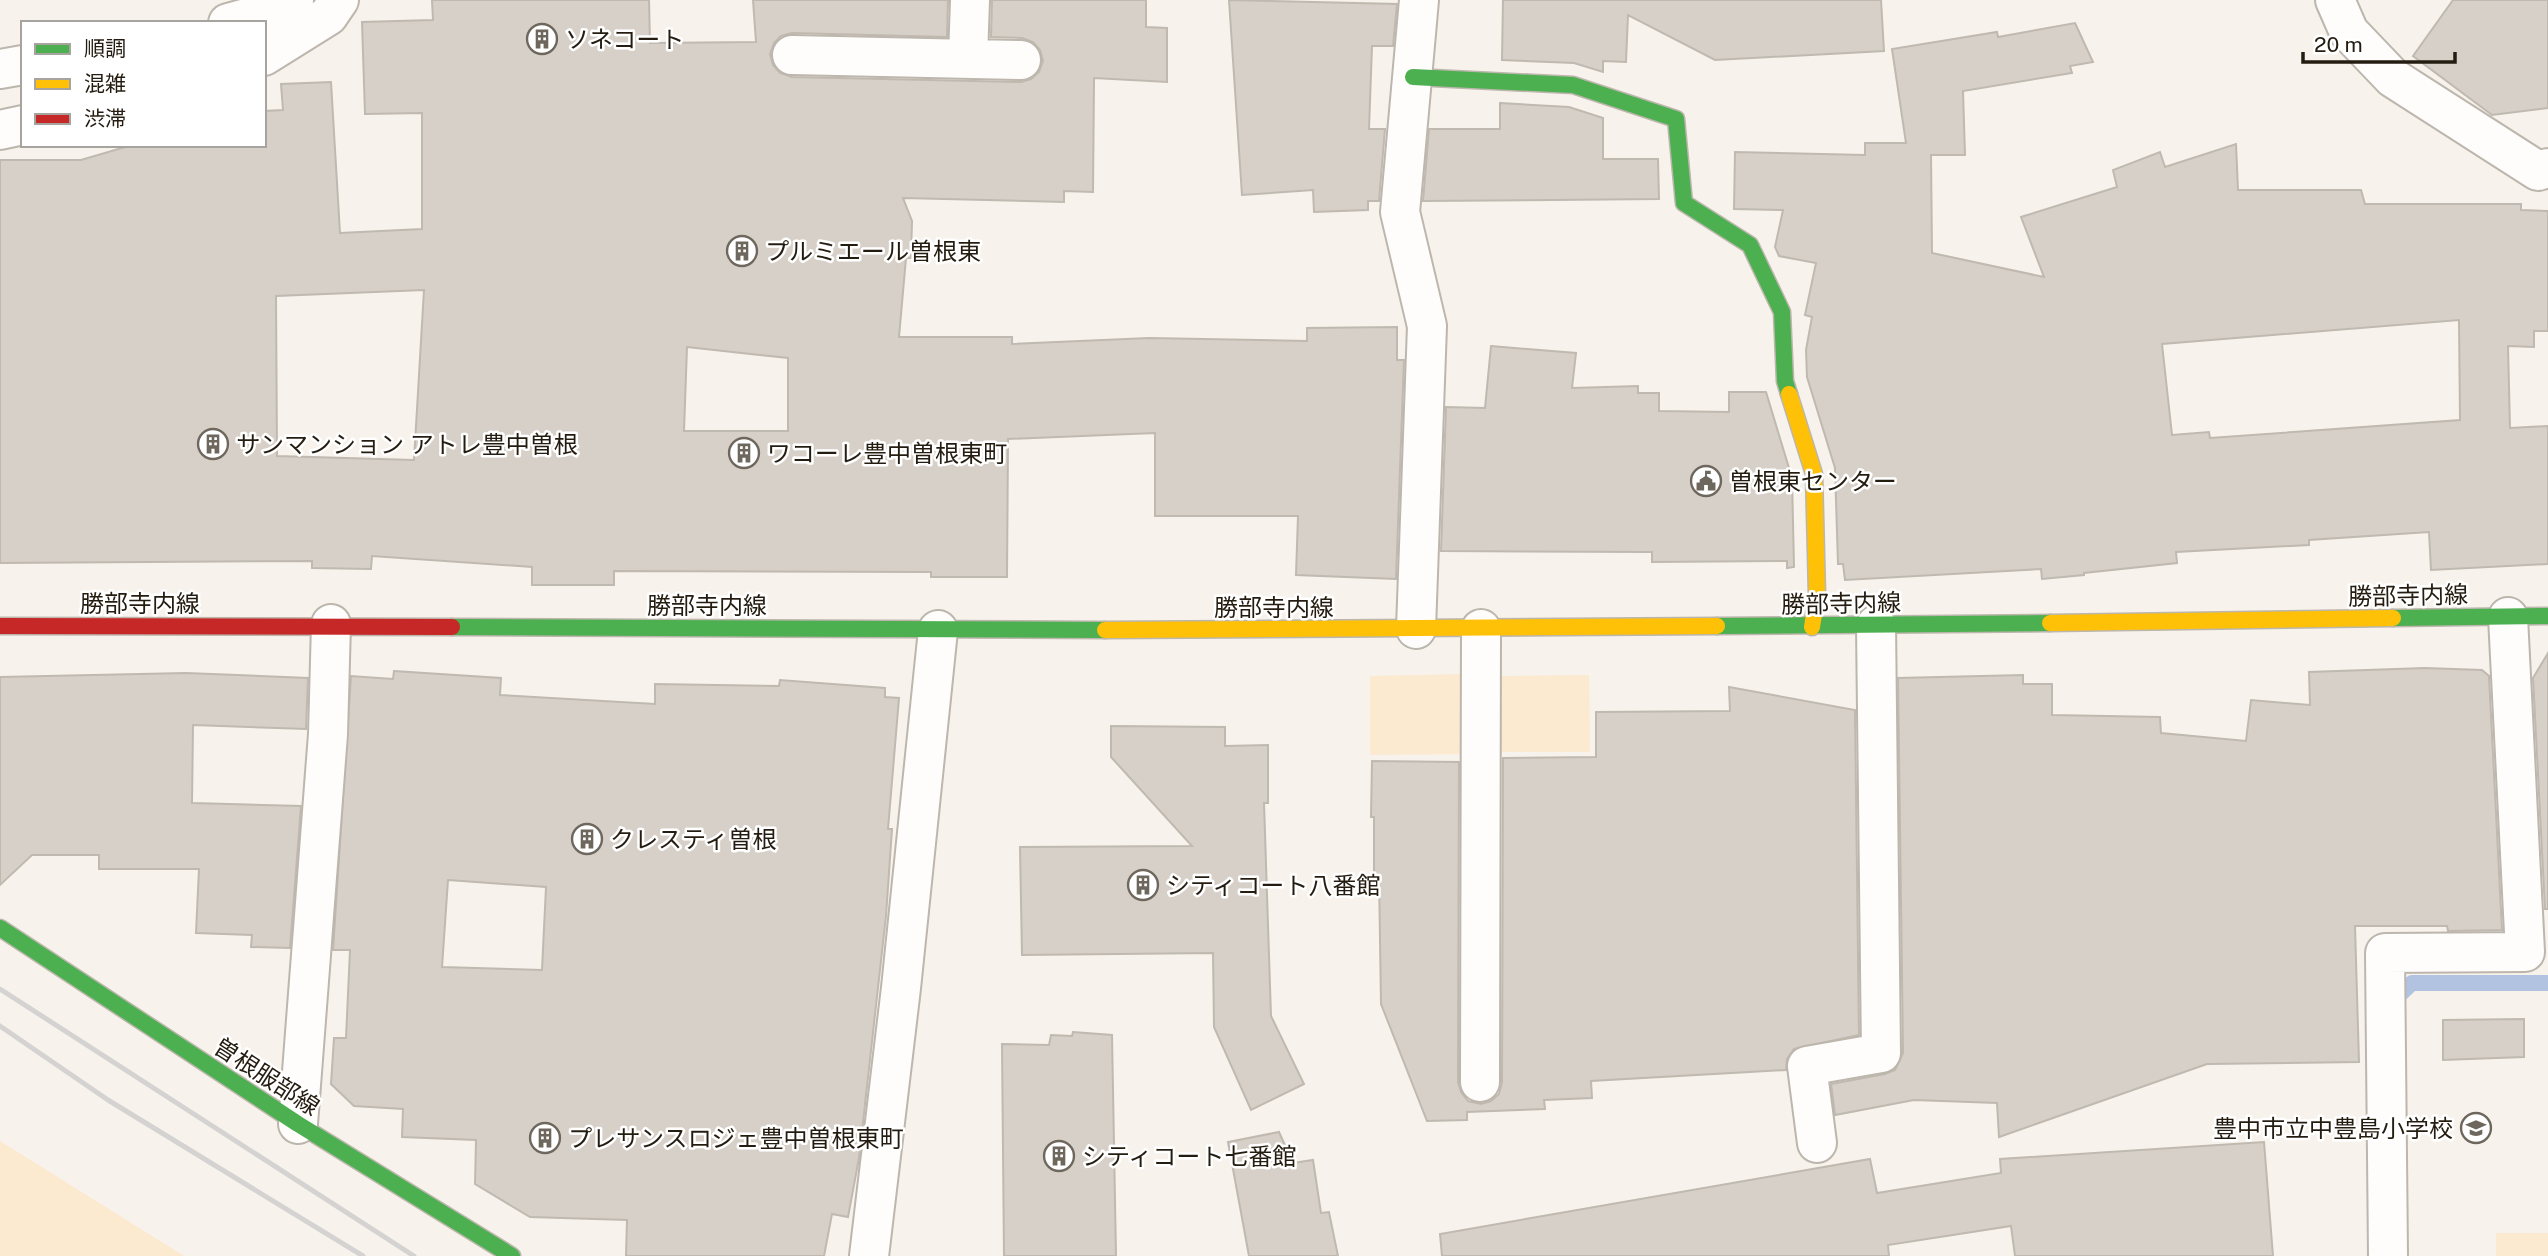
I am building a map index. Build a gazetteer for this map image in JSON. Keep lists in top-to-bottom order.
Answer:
{
  "streets": {
    "street": ["勝部寺内線", "曽根服部線"]
  },
  "places": {
    "building": [
      "ソネコート",
      "プルミエール曽根東",
      "サンマンション アトレ豊中曽根",
      "ワコーレ豊中曽根東町",
      "クレスティ曽根",
      "シティコート八番館",
      "プレサンスロジェ豊中曽根東町",
      "シティコート七番館"
    ],
    "public building": ["曽根東センター"],
    "school or university": ["豊中市立中豊島小学校"]
  },
  "legend": ["順調", "混雑", "渋滞"],
  "scale_bar": "20 m"
}
